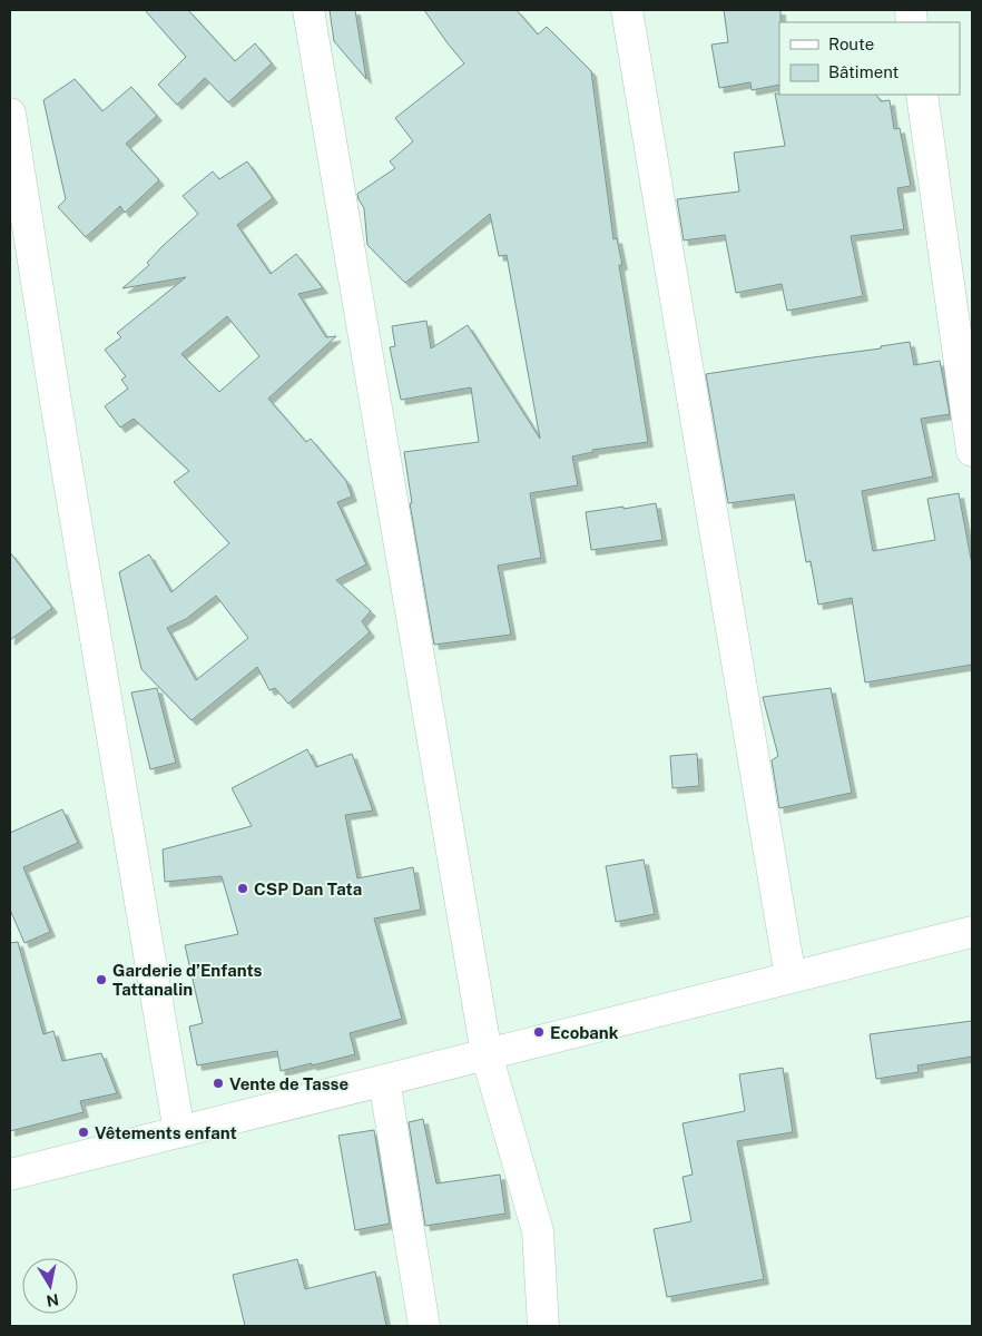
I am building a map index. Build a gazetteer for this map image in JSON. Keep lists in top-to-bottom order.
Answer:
{
  "places": [
    "CSP Dan Tata",
    "Garderie d’Enfants Tattanalin",
    "Ecobank",
    "Vente de Tasse",
    "Vêtements enfant"
  ],
  "legend": ["Route", "Bâtiment"],
  "north": "bottom"
}
